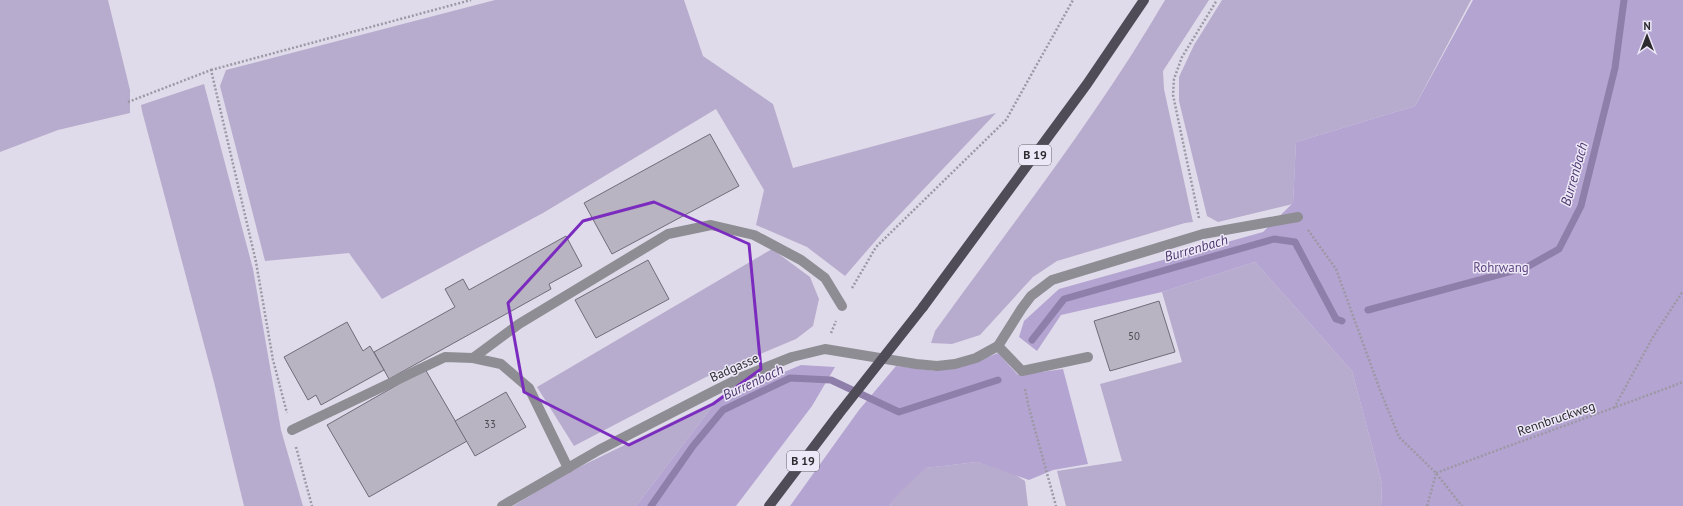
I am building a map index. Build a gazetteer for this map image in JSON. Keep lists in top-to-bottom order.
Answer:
{
  "streets": {
    "main road": ["B 19"],
    "lane": ["Badgasse"],
    "path": ["Rennbruckweg"]
  },
  "water": ["Burrenbach"],
  "parks": ["Rohrwang"],
  "house_numbers": ["50", "33"],
  "north": "top"
}
